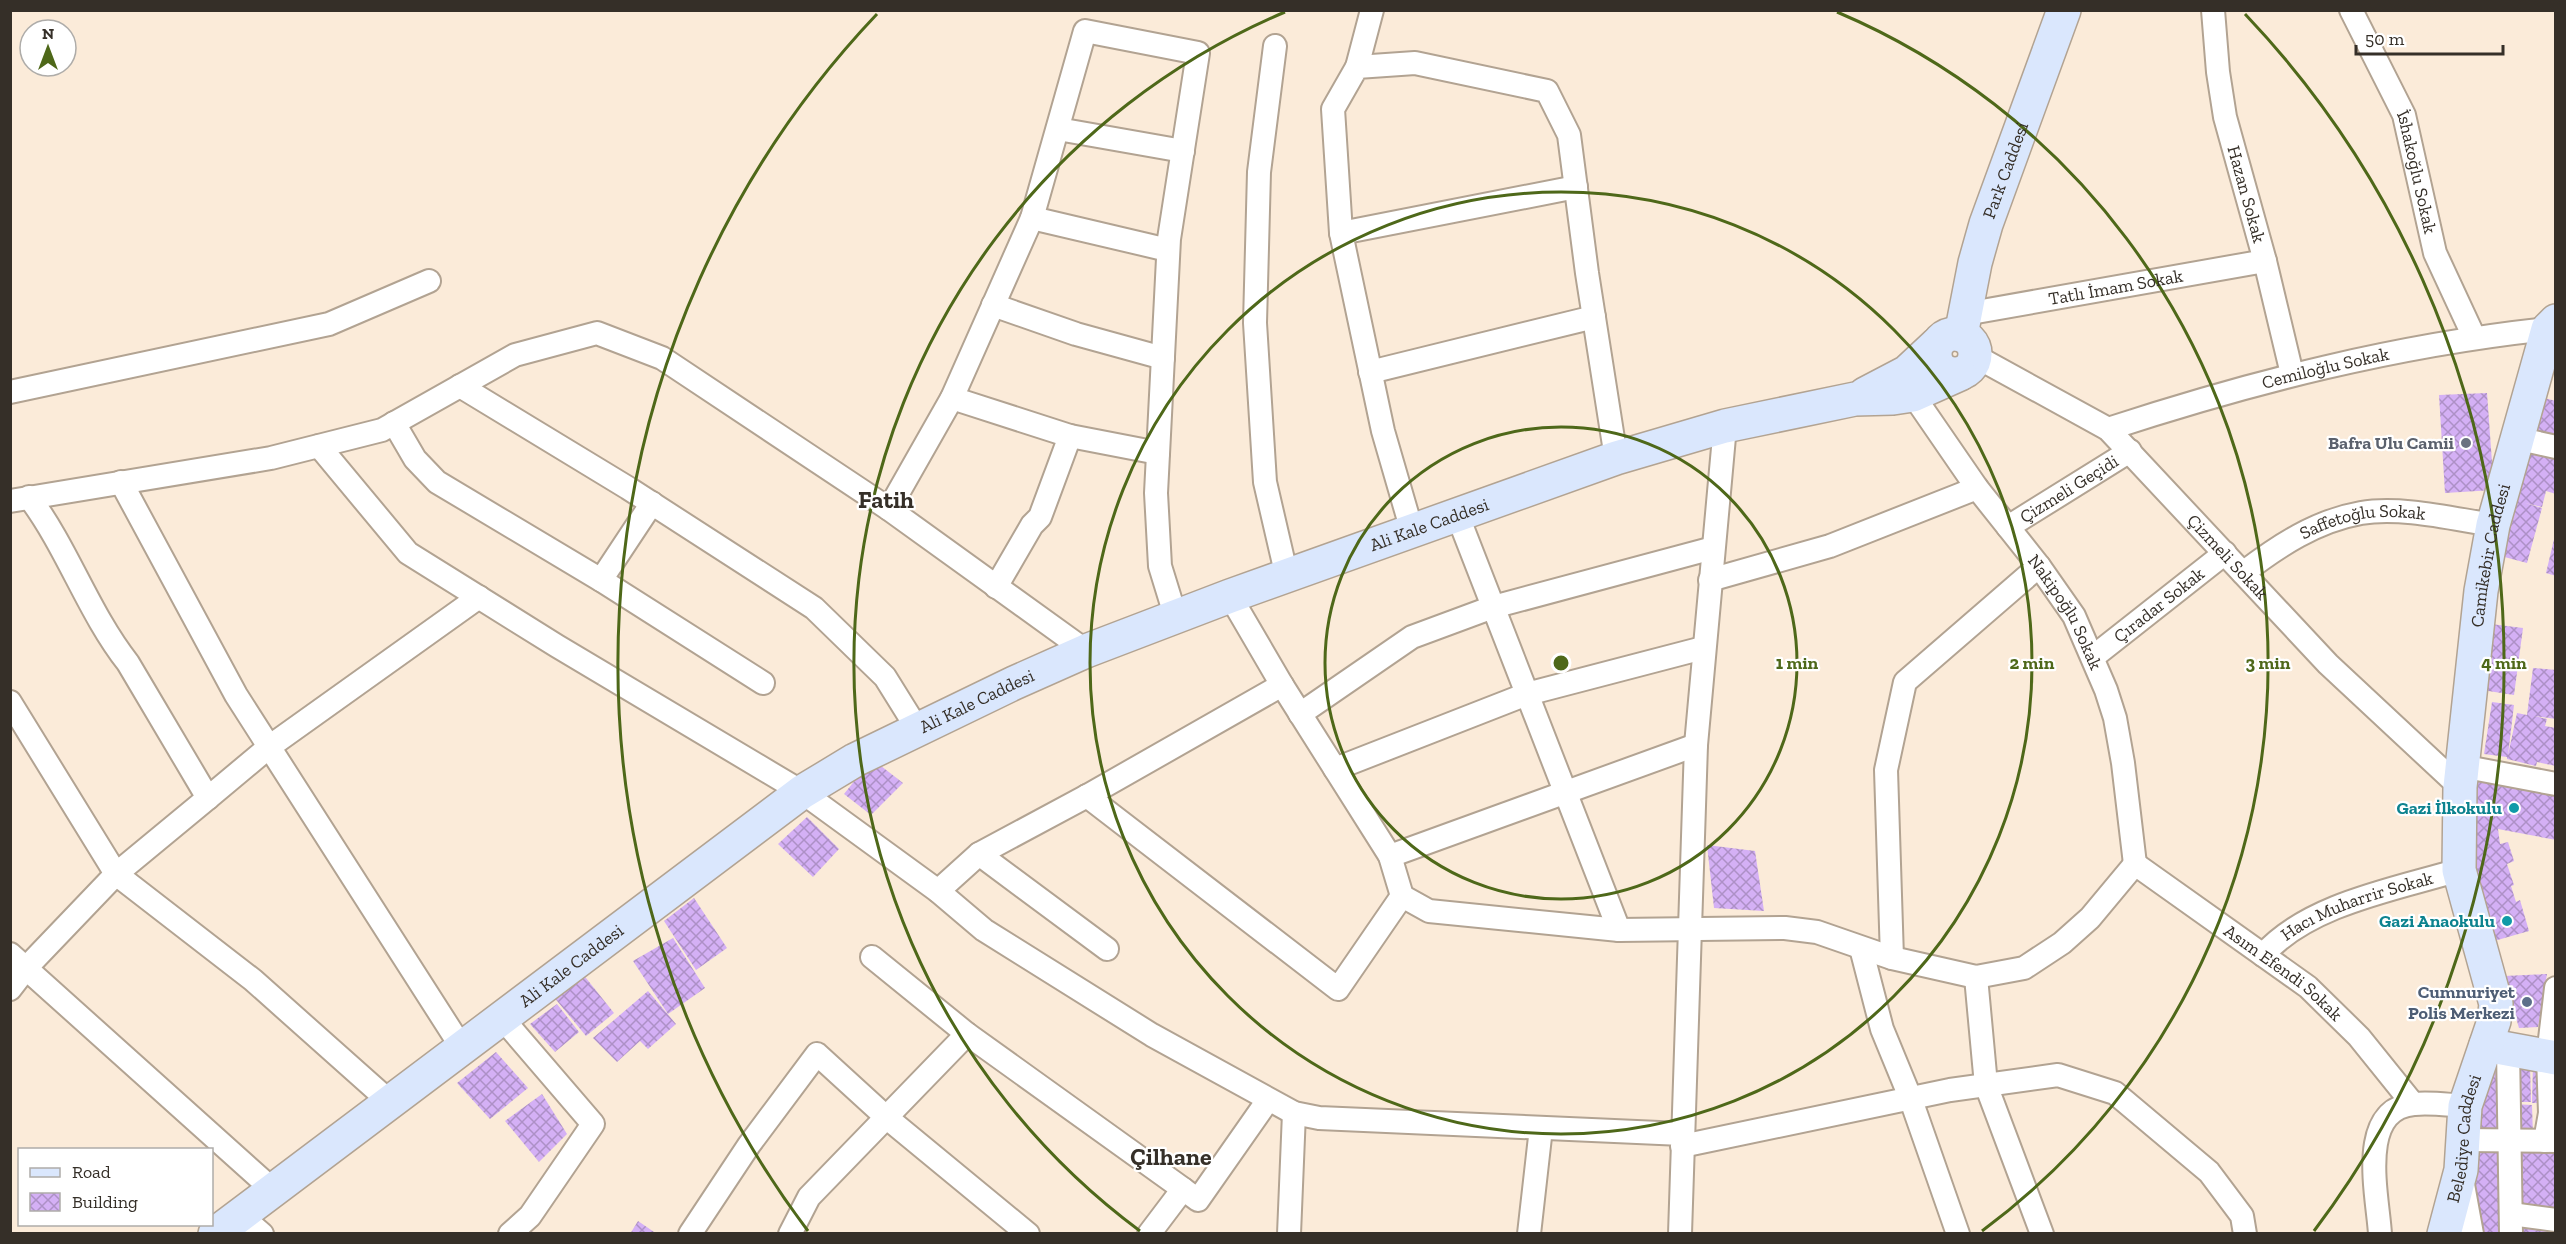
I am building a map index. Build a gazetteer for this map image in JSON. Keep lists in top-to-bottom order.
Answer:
{
  "streets": {
    "main road": [
      "Park Caddesi",
      "Ali Kale Caddesi",
      "Camikebir Caddesi",
      "Belediye Caddesi"
    ],
    "street": [
      "İshakoğlu Sokak",
      "Hazan Sokak",
      "Tatlı İmam Sokak",
      "Cemiloğlu Sokak",
      "Çizmeli Geçidi",
      "Saffetoğlu Sokak",
      "Çizmeli Sokak",
      "Çıradar Sokak",
      "Nakipoğlu Sokak",
      "Hacı Muharrir Sokak",
      "Asım Efendi Sokak"
    ]
  },
  "crossings": [
    ["Park Caddesi", "Tatlı İmam Sokak"],
    ["Park Caddesi", "Ali Kale Caddesi"],
    ["Park Caddesi", "Çizmeli Sokak"],
    ["İshakoğlu Sokak", "Cemiloğlu Sokak"],
    ["Hazan Sokak", "Tatlı İmam Sokak"],
    ["Hazan Sokak", "Cemiloğlu Sokak"],
    ["Tatlı İmam Sokak", "Ali Kale Caddesi"],
    ["Tatlı İmam Sokak", "Çizmeli Sokak"],
    ["Cemiloğlu Sokak", "Çizmeli Sokak"],
    ["Cemiloğlu Sokak", "Camikebir Caddesi"],
    ["Çizmeli Geçidi", "Çizmeli Sokak"],
    ["Çizmeli Geçidi", "Nakipoğlu Sokak"],
    ["Ali Kale Caddesi", "Çizmeli Sokak"],
    ["Ali Kale Caddesi", "Nakipoğlu Sokak"],
    ["Saffetoğlu Sokak", "Çizmeli Sokak"],
    ["Saffetoğlu Sokak", "Camikebir Caddesi"],
    ["Çizmeli Sokak", "Camikebir Caddesi"],
    ["Çizmeli Sokak", "Çıradar Sokak"],
    ["Camikebir Caddesi", "Hacı Muharrir Sokak"],
    ["Camikebir Caddesi", "Belediye Caddesi"],
    ["Çıradar Sokak", "Nakipoğlu Sokak"],
    ["Nakipoğlu Sokak", "Asım Efendi Sokak"],
    ["Hacı Muharrir Sokak", "Asım Efendi Sokak"]
  ],
  "districts": ["Fatih", "Çilhane"],
  "places": [
    "Bafra Ulu Camii",
    "Gazi İlkokulu",
    "Gazi Anaokulu",
    "Cumnuriyet Polis Merkezi"
  ],
  "legend": ["Road", "Building"],
  "scale_bar": "50 m",
  "north": "top",
  "rings": [
    "1 min",
    "2 min",
    "3 min",
    "4 min"
  ]
}
